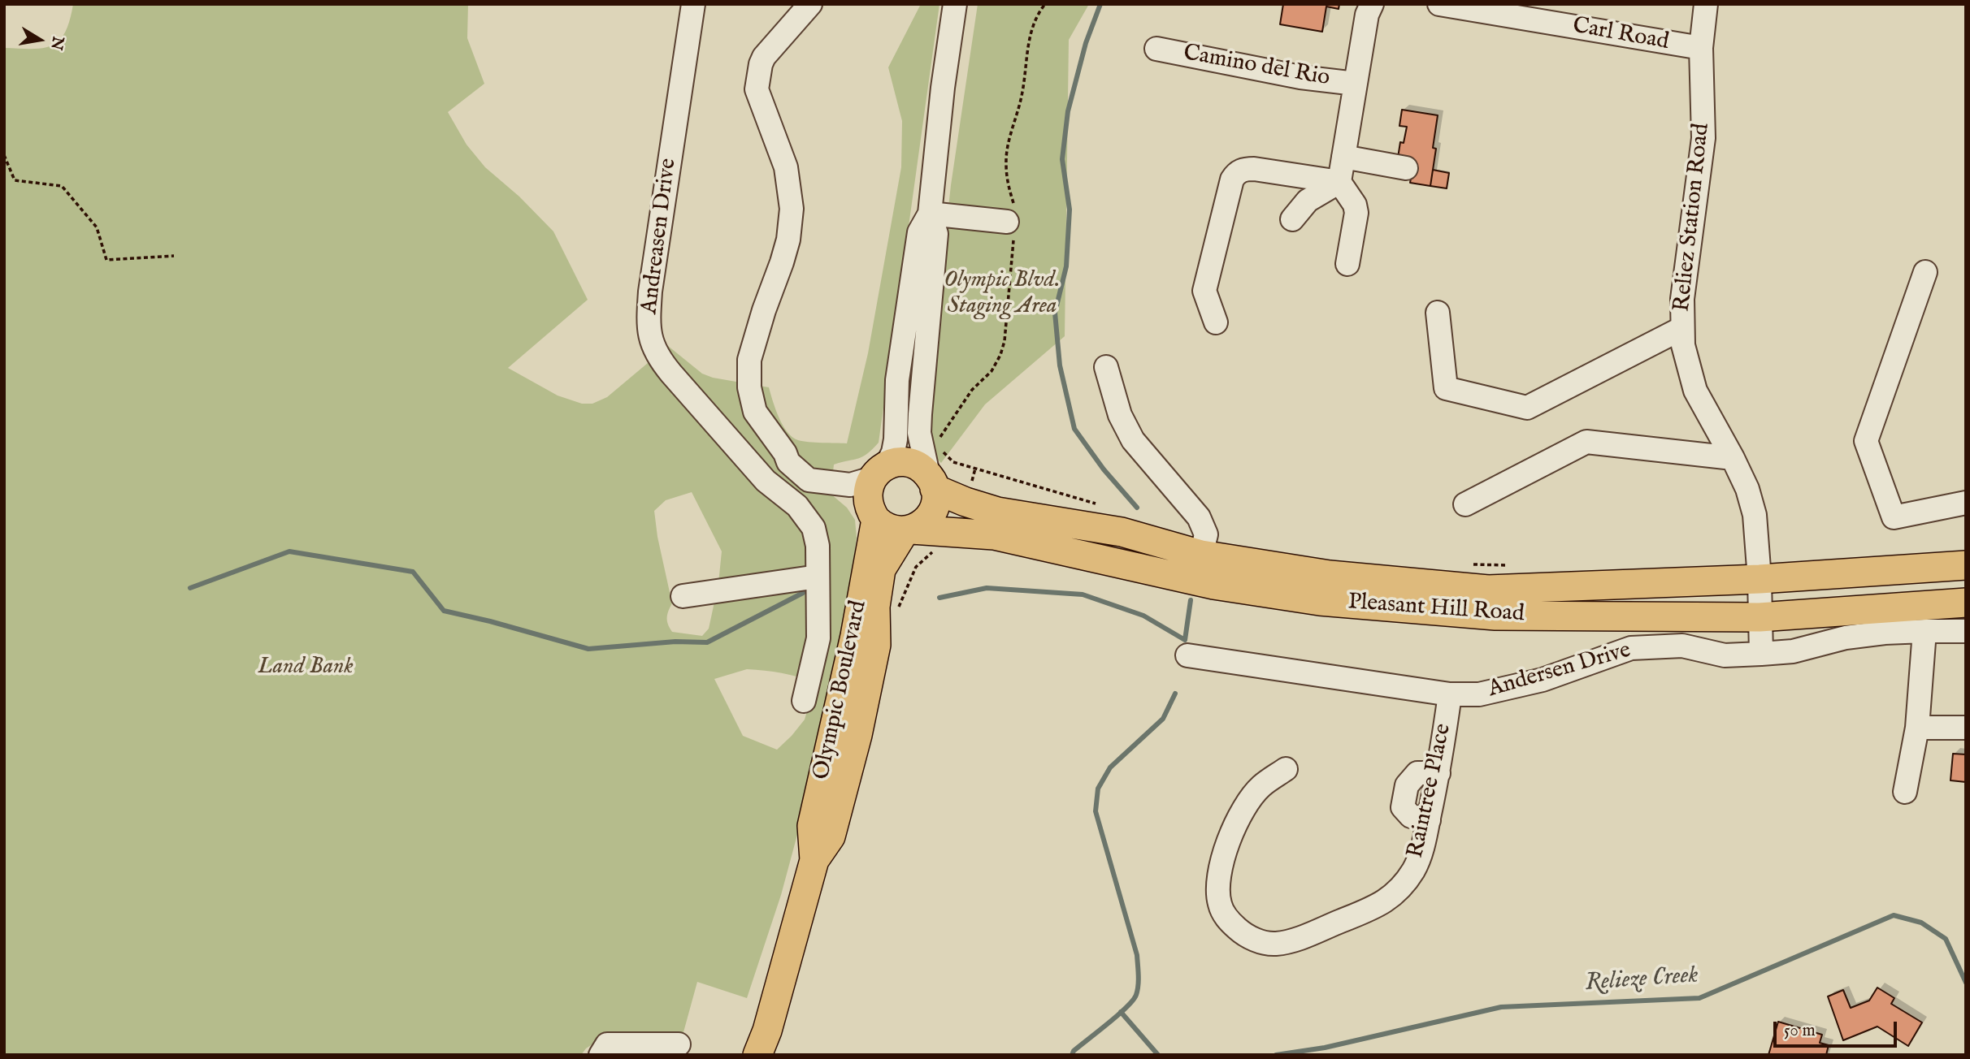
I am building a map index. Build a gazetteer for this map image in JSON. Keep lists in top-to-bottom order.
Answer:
{
  "streets": {
    "main road": ["Pleasant Hill Road", "Olympic Boulevard"],
    "street": [
      "Carl Road",
      "Camino del Rio",
      "Reliez Station Road",
      "Andreasen Drive",
      "Andersen Drive",
      "Raintree Place"
    ]
  },
  "crossings": [
    ["Carl Road", "Reliez Station Road"],
    ["Reliez Station Road", "Pleasant Hill Road"],
    ["Reliez Station Road", "Andersen Drive"],
    ["Pleasant Hill Road", "Olympic Boulevard"],
    ["Andersen Drive", "Raintree Place"]
  ],
  "water": ["Relieze Creek"],
  "parks": ["Olympic Blvd. Staging Area", "Land Bank"],
  "scale_bar": "50 m",
  "north": "right"
}
